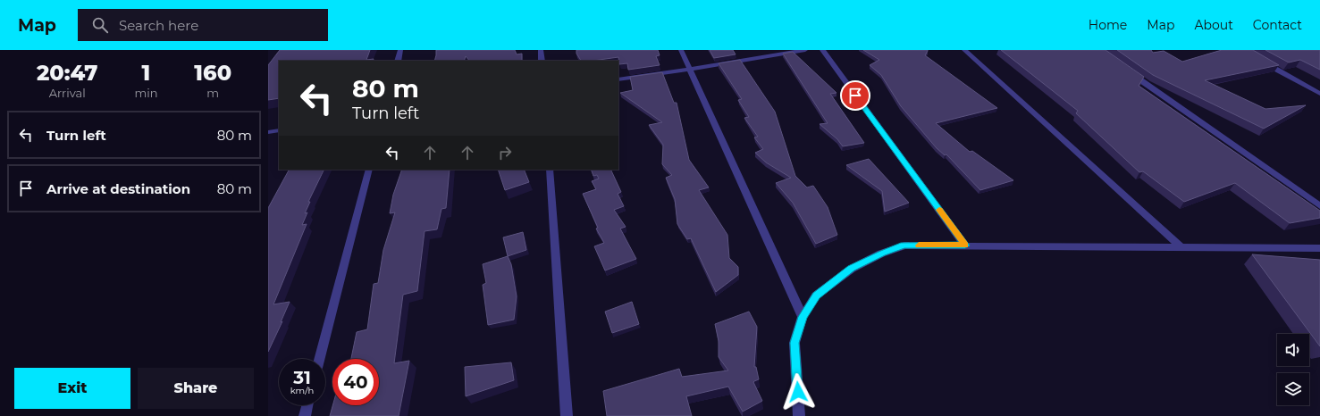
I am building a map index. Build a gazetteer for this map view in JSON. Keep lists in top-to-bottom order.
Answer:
{
  "page": {
    "header": "Map",
    "search": "Search here",
    "nav": [
      "Home",
      "Map",
      "About",
      "Contact"
    ],
    "eta": [
      "20:47",
      "Arrival",
      "1",
      "min",
      "160",
      "m"
    ],
    "turn": ["80 m", "Turn left"],
    "list": [
      {
        "name": "Turn left",
        "value": "80 m"
      },
      {
        "name": "Arrive at destination",
        "value": "80 m"
      }
    ],
    "speed": "31 km/h",
    "limit": "40",
    "buttons": ["Exit", "Share"]
  }
}
